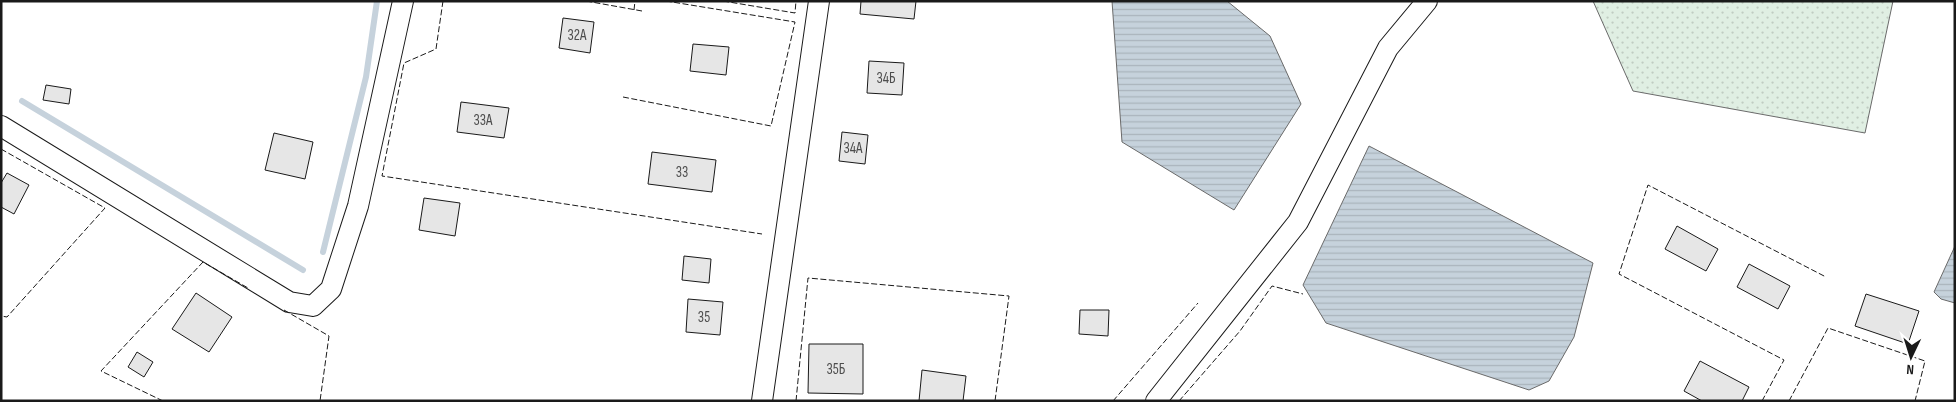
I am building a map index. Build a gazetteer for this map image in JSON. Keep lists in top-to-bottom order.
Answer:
{
  "house_numbers": [
    "32А",
    "34Б",
    "33А",
    "34А",
    "33",
    "35",
    "35Б"
  ],
  "north": "bottom"
}
